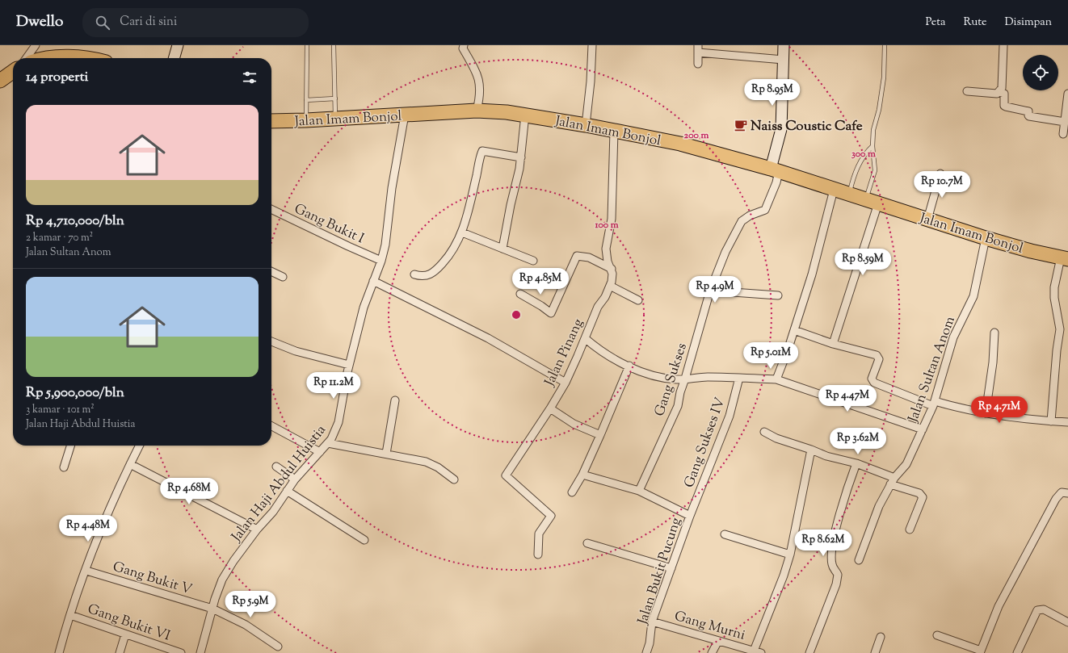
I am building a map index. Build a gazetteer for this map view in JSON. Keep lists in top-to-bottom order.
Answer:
{
  "streets": {
    "highway": ["Jalan Imam Bonjol"],
    "street": [
      "Gang Bukit I",
      "Jalan Pinang",
      "Jalan Sultan Anom",
      "Gang Sukses",
      "Gang Sukses IV",
      "Jalan Haji Abdul Huistia",
      "Jalan Bukit Pucung",
      "Gang Bukit V",
      "Gang Bukit VI",
      "Gang Murni"
    ]
  },
  "crossings": [
    ["Jalan Imam Bonjol", "Jalan Pinang"],
    ["Jalan Imam Bonjol", "Jalan Sultan Anom"],
    ["Jalan Imam Bonjol", "Gang Sukses"],
    ["Jalan Imam Bonjol", "Jalan Haji Abdul Huistia"],
    ["Gang Bukit I", "Jalan Haji Abdul Huistia"],
    ["Gang Sukses IV", "Jalan Bukit Pucung"],
    ["Jalan Haji Abdul Huistia", "Gang Bukit V"],
    ["Jalan Bukit Pucung", "Gang Murni"]
  ],
  "places": {
    "cafe": ["Naiss Coustic Cafe"]
  },
  "page": {
    "header": "Dwello",
    "search": "Cari di sini",
    "nav": ["Peta", "Rute", "Disimpan"],
    "heading": "14 properti",
    "price": [
      "Rp 8.95M",
      "Rp 10.7M",
      "Rp 8.59M",
      "Rp 4.85M",
      "Rp 4.9M",
      "Rp 5.01M",
      "Rp 11.2M",
      "Rp 4.47M",
      "Rp 4.71M",
      "Rp 3.62M",
      "Rp 4.68M",
      "Rp 4.48M",
      "Rp 8.62M",
      "Rp 5.9M"
    ],
    "list": [
      {
        "name": "Rp 4,710,000/bln",
        "note": "2 kamar · 70 m² · Jalan Sultan Anom"
      },
      {
        "name": "Rp 5,900,000/bln",
        "note": "3 kamar · 101 m² · Jalan Haji Abdul Huistia"
      }
    ]
  },
  "rings": ["200 m", "300 m", "100 m"]
}
